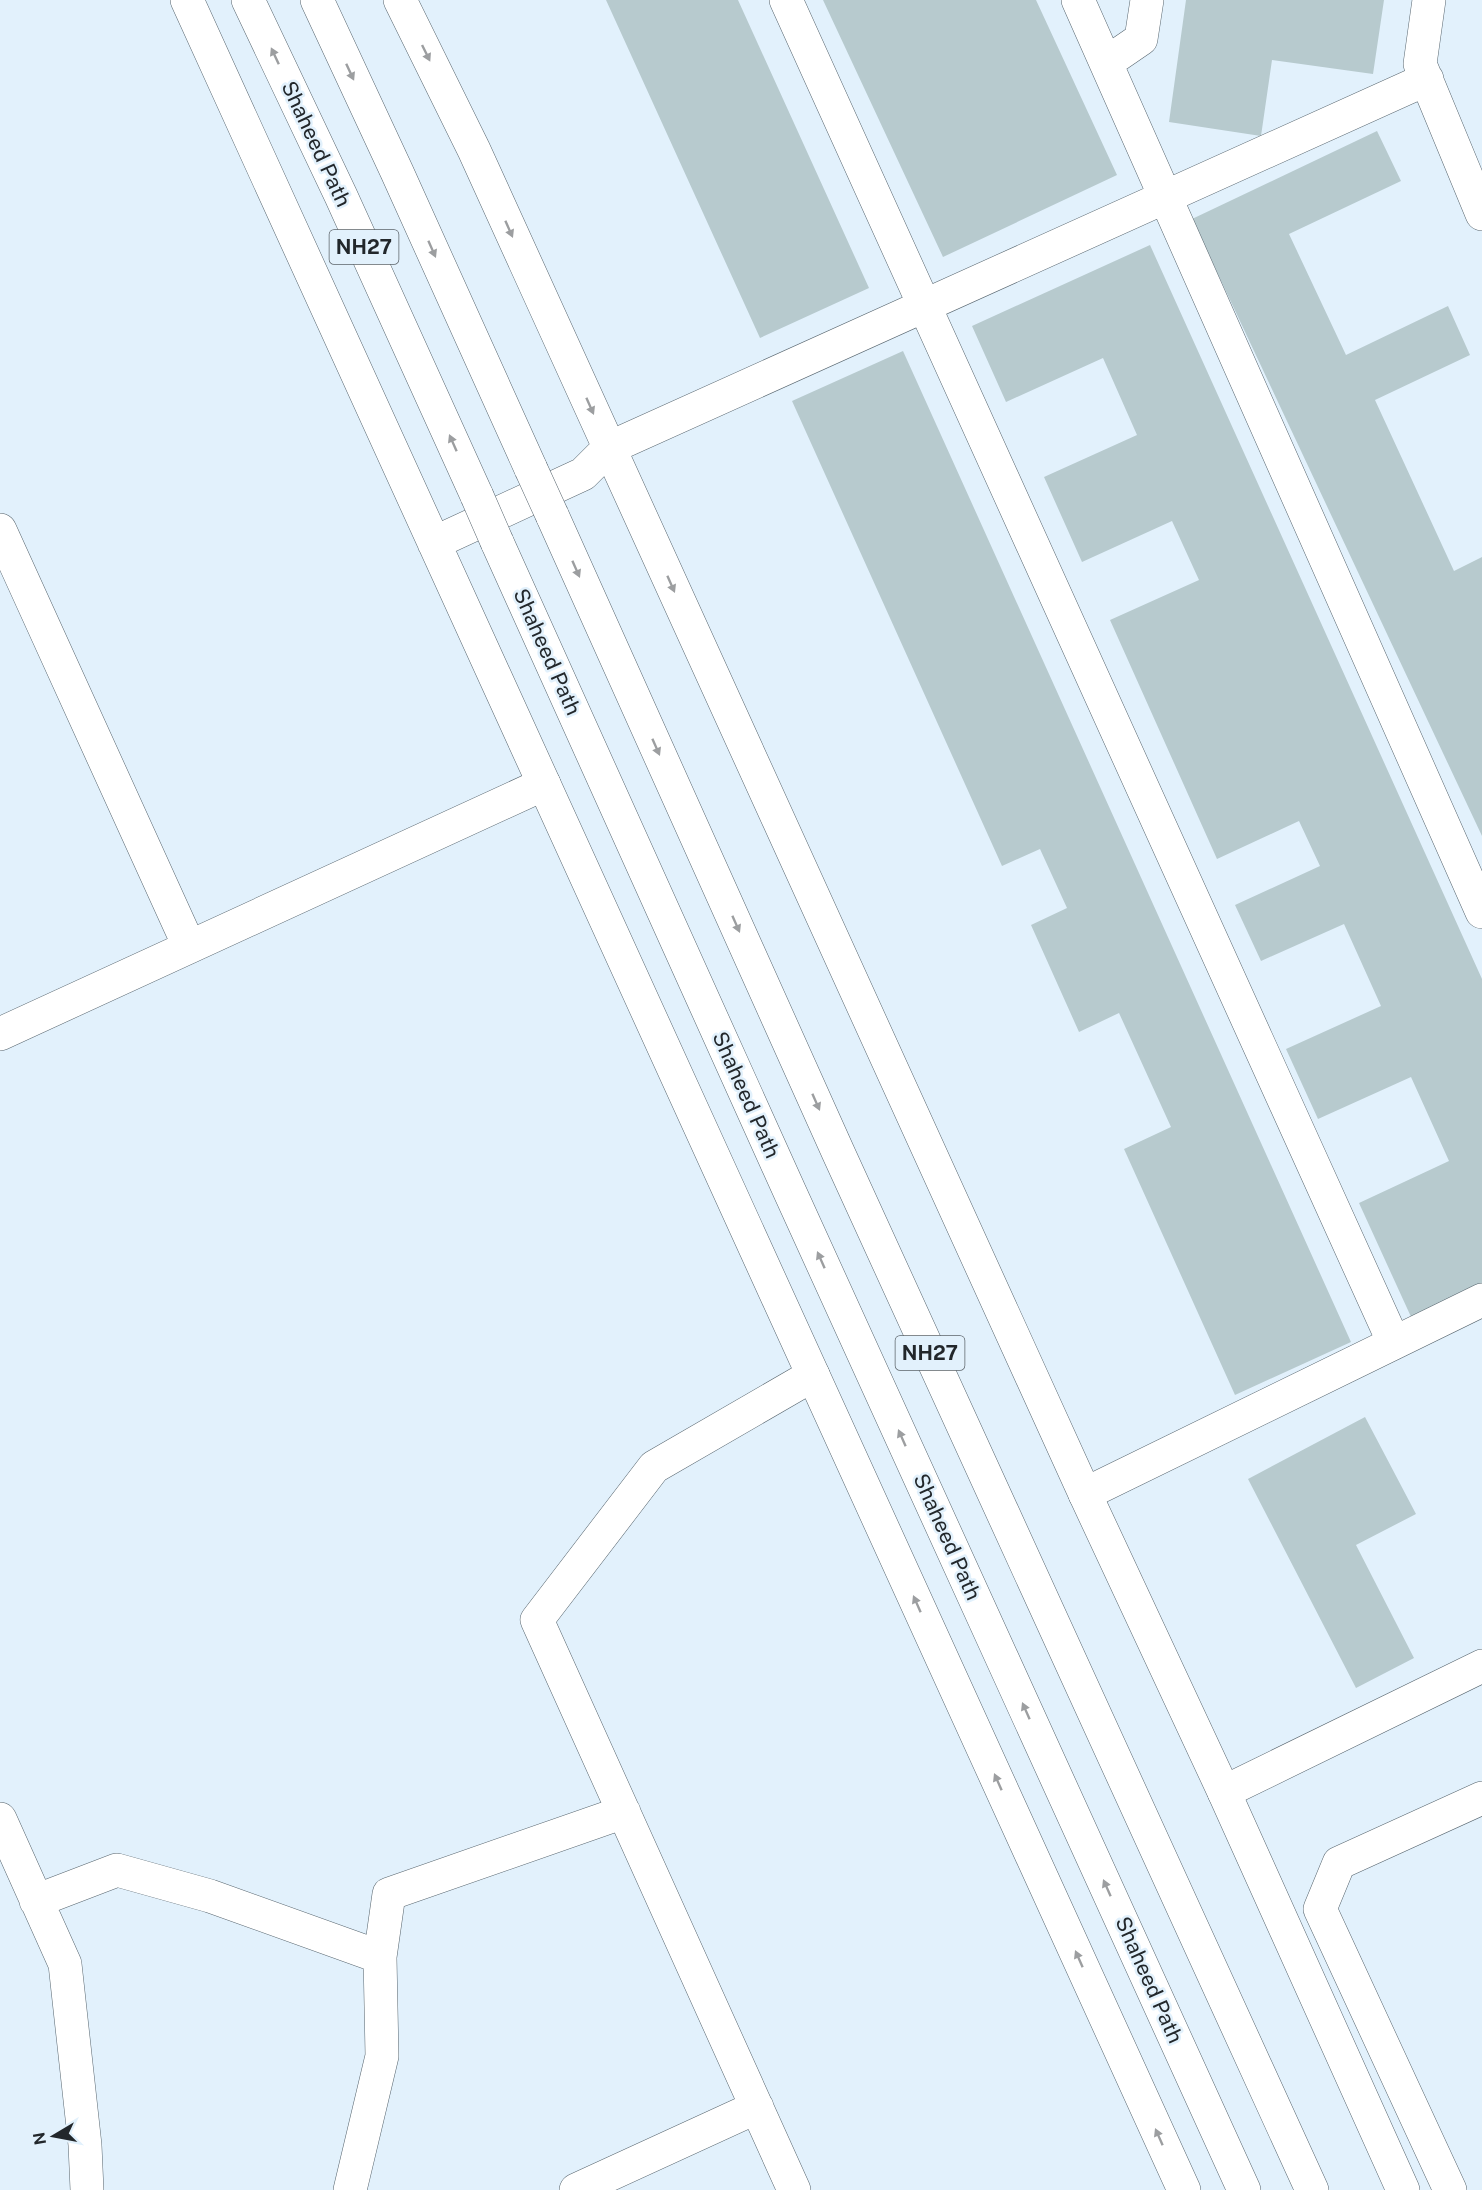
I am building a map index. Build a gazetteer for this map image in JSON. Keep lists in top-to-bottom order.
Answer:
{
  "streets": {
    "main road": ["Shaheed Path", "NH27"]
  },
  "north": "left"
}
